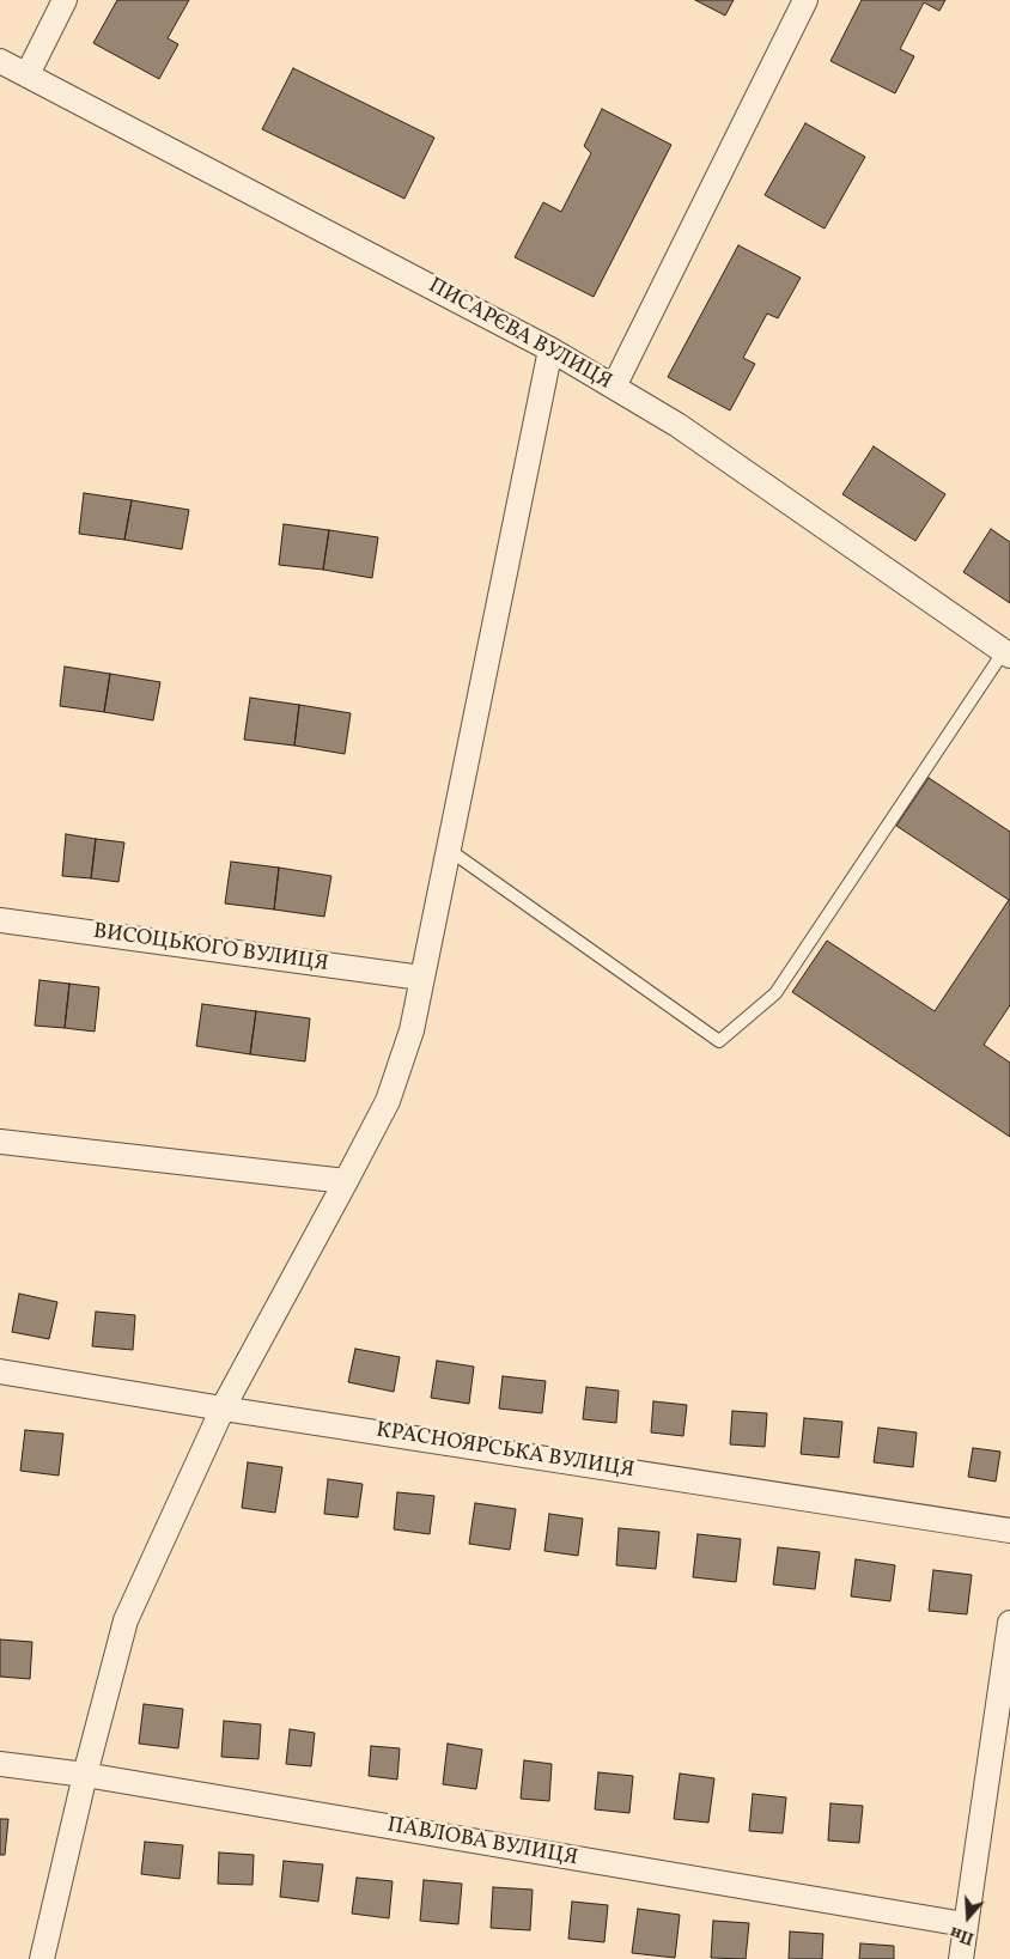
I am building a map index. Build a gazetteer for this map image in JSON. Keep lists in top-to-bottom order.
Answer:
{
  "streets": {
    "street": [
      "ПИСАРЄВА ВУЛИЦЯ",
      "ВИСОЦЬКОГО ВУЛИЦЯ",
      "КРАСНОЯРСЬКА ВУЛИЦЯ",
      "ПАВЛОВА ВУЛИЦЯ"
    ]
  },
  "north": "bottom"
}
